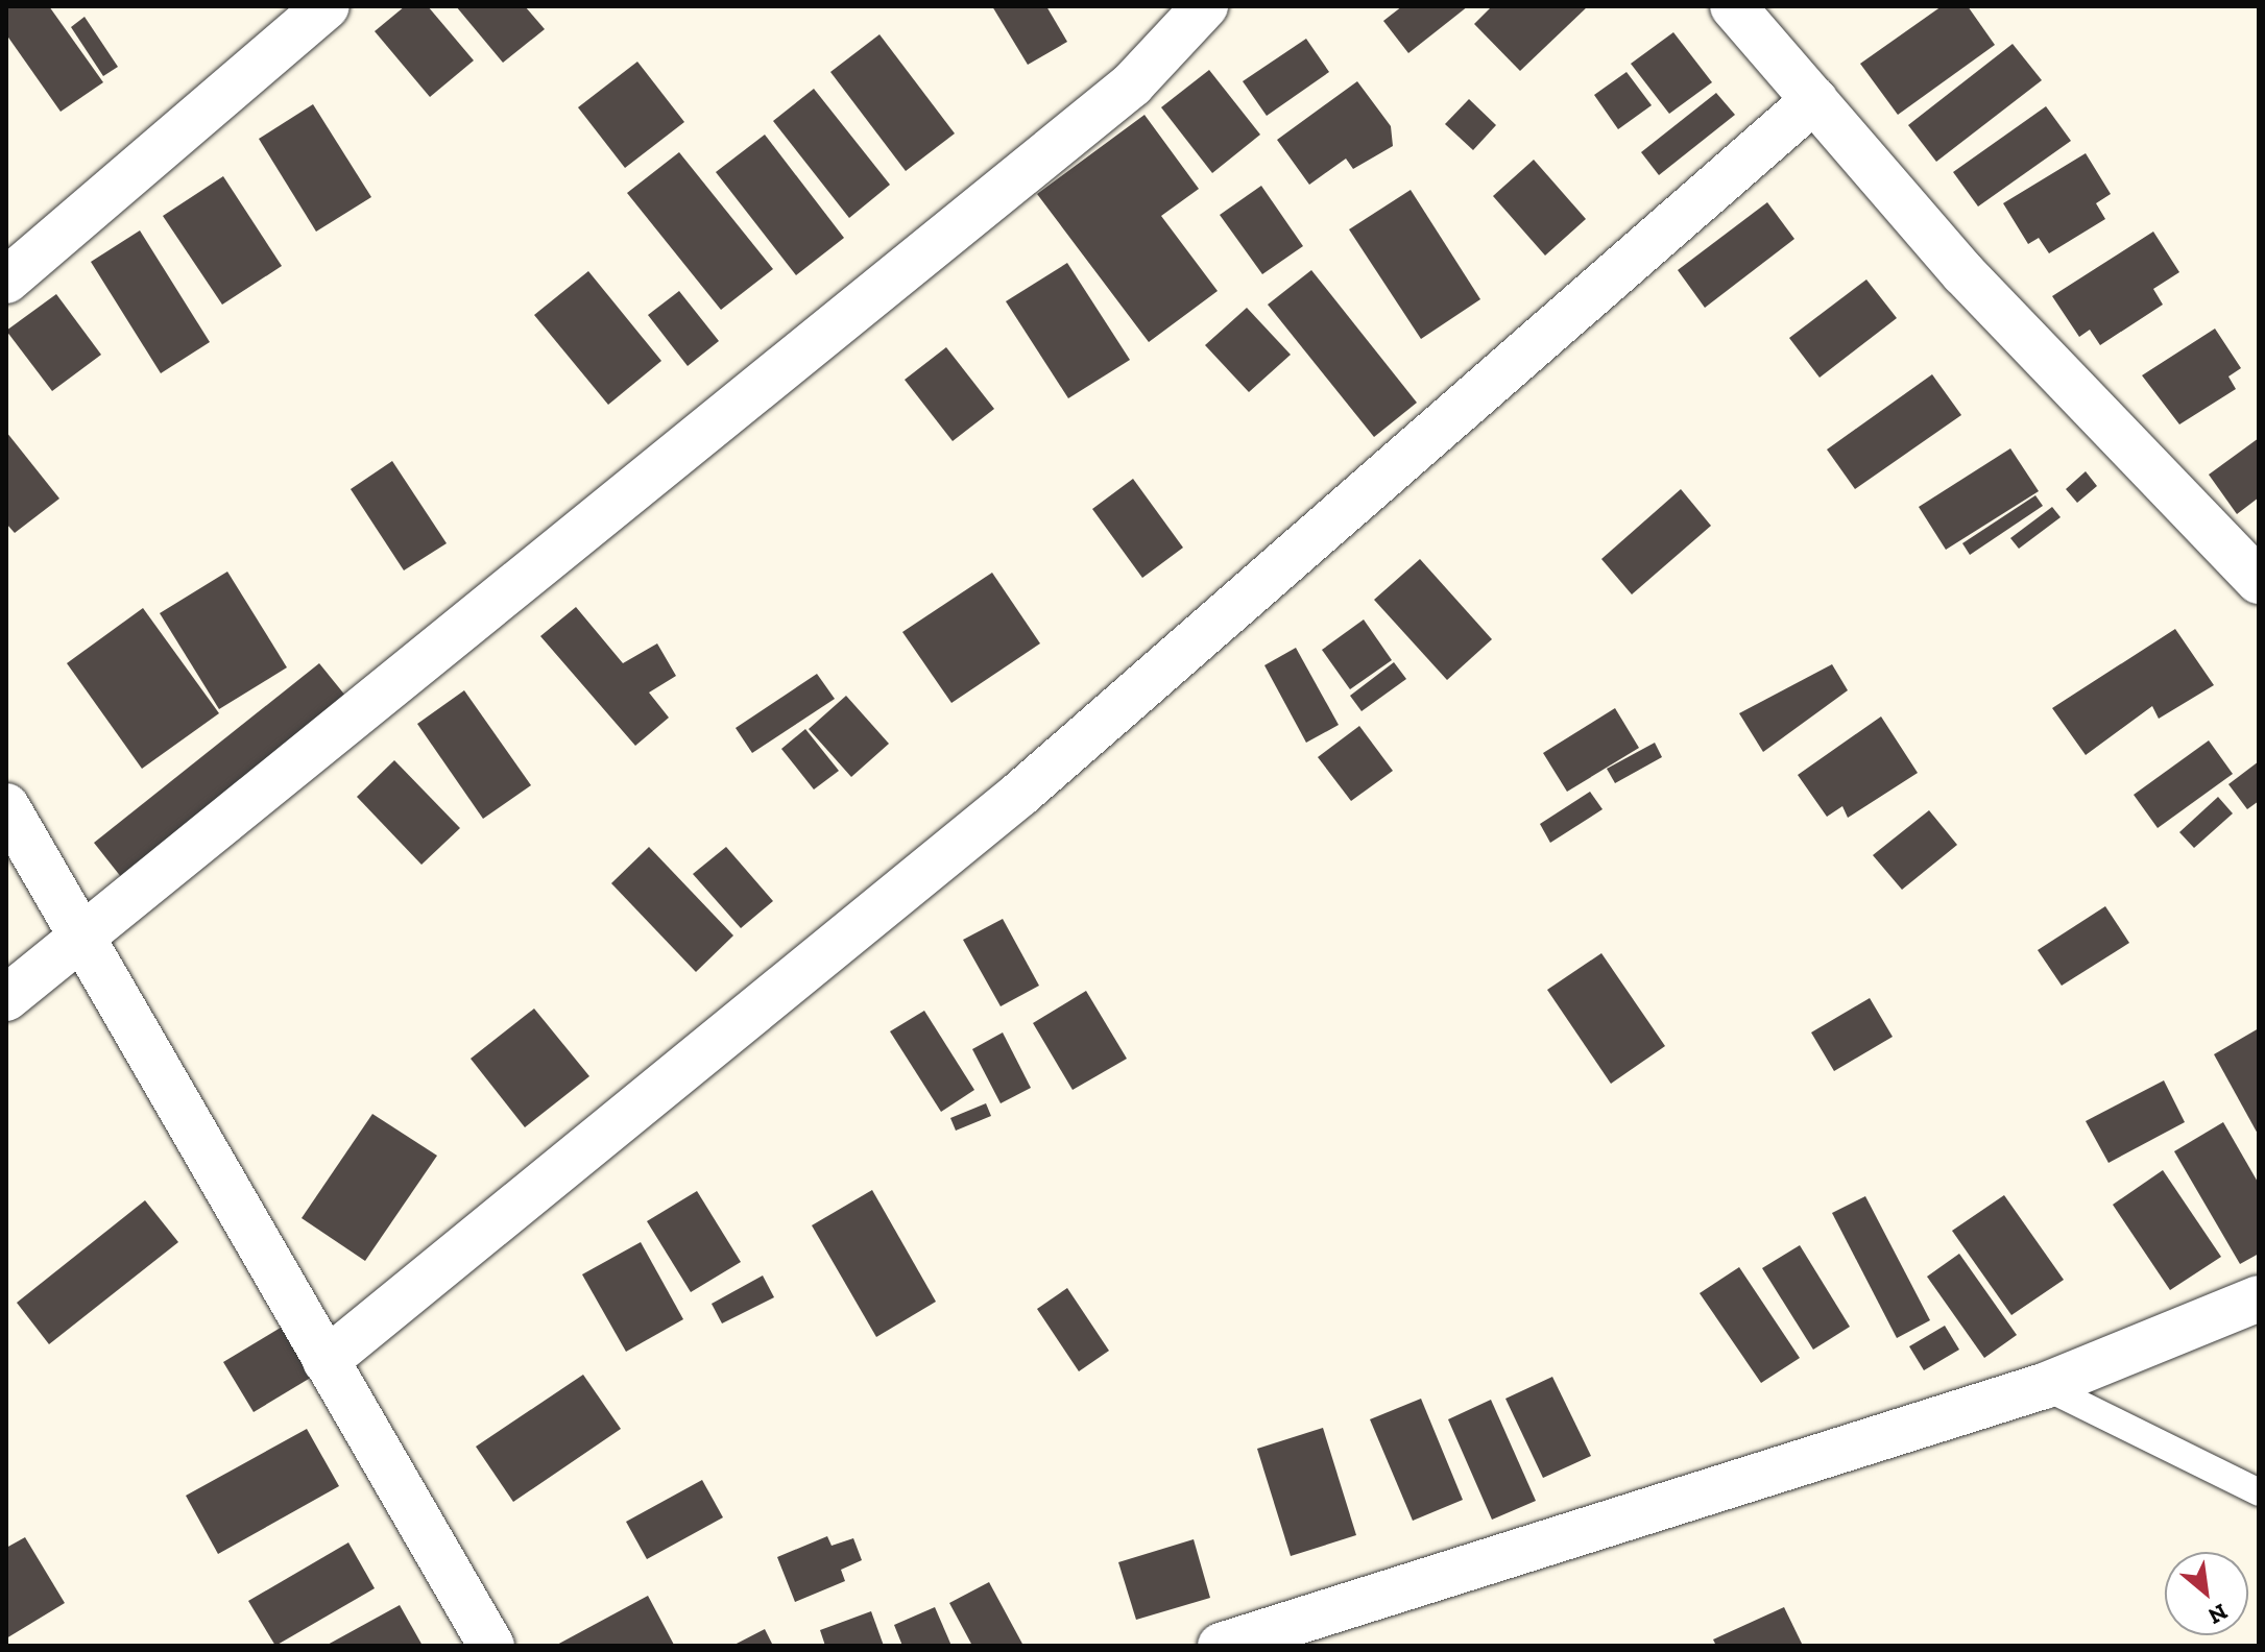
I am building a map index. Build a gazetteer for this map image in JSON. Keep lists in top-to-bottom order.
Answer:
{
  "north": "bottom right"
}
